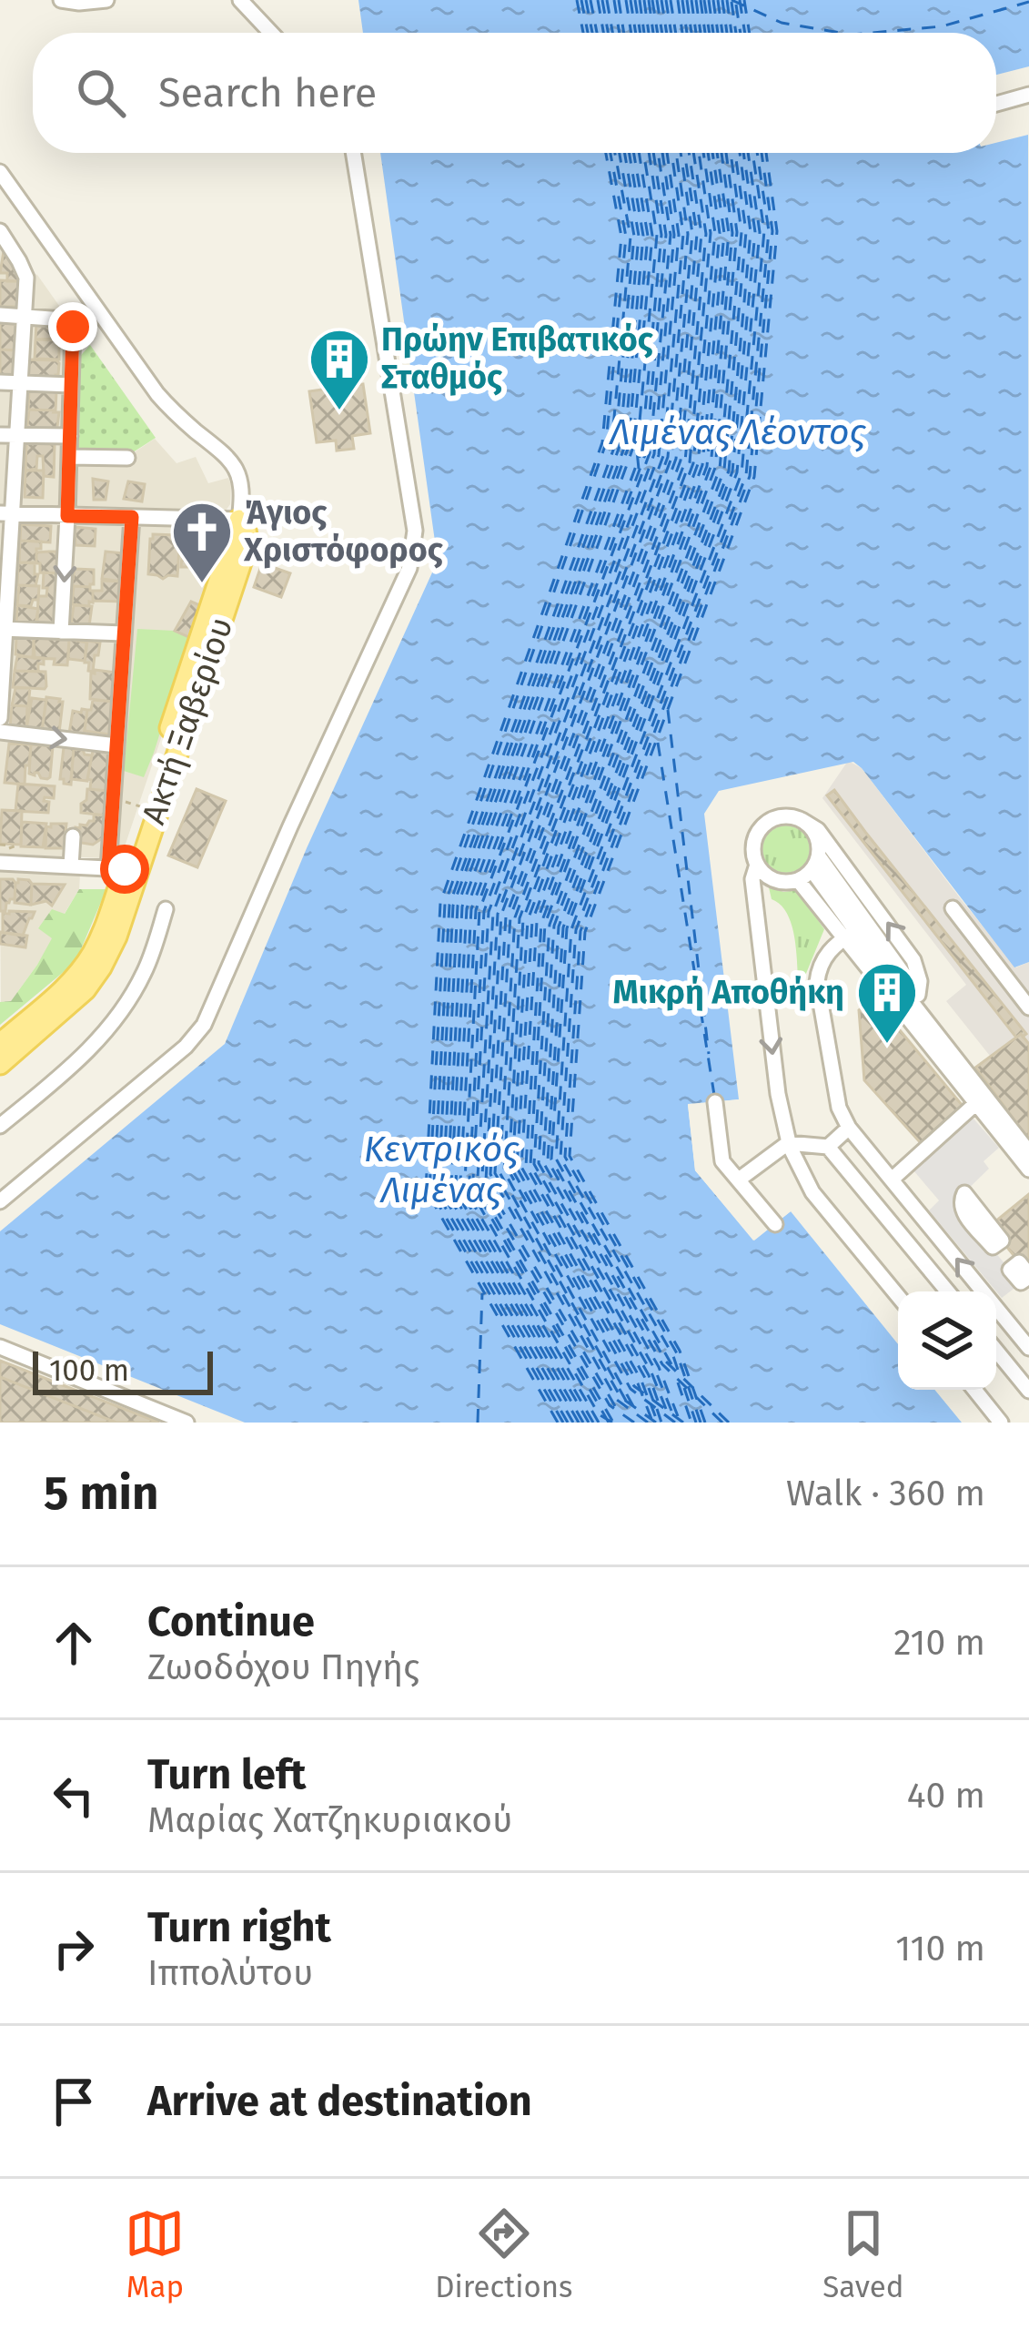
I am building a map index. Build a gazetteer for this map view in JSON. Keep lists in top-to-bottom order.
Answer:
{
  "streets": {
    "main road": ["Ακτή Ξαβερίου"]
  },
  "water": ["Λιμένας Λέοντος", "Κεντρικός Λιμένας"],
  "places": {
    "building": ["Πρώην Επιβατικός Σταθμός", "Μικρή Αποθήκη"],
    "church": ["Άγιος Χριστόφορος"]
  },
  "scale_bar": "100 m",
  "page": {
    "search": "Search here",
    "scale": "100 m",
    "heading": ["5 min", "Walk · 360 m"],
    "list": [
      ["Continue", "Ζωοδόχου Πηγής", "210 m"],
      ["Turn left", "Μαρίας Χατζηκυριακού", "40 m"],
      ["Turn right", "Ιππολύτου", "110 m"],
      "Arrive at destination"
    ],
    "nav": ["Map", "Directions", "Saved"]
  }
}
